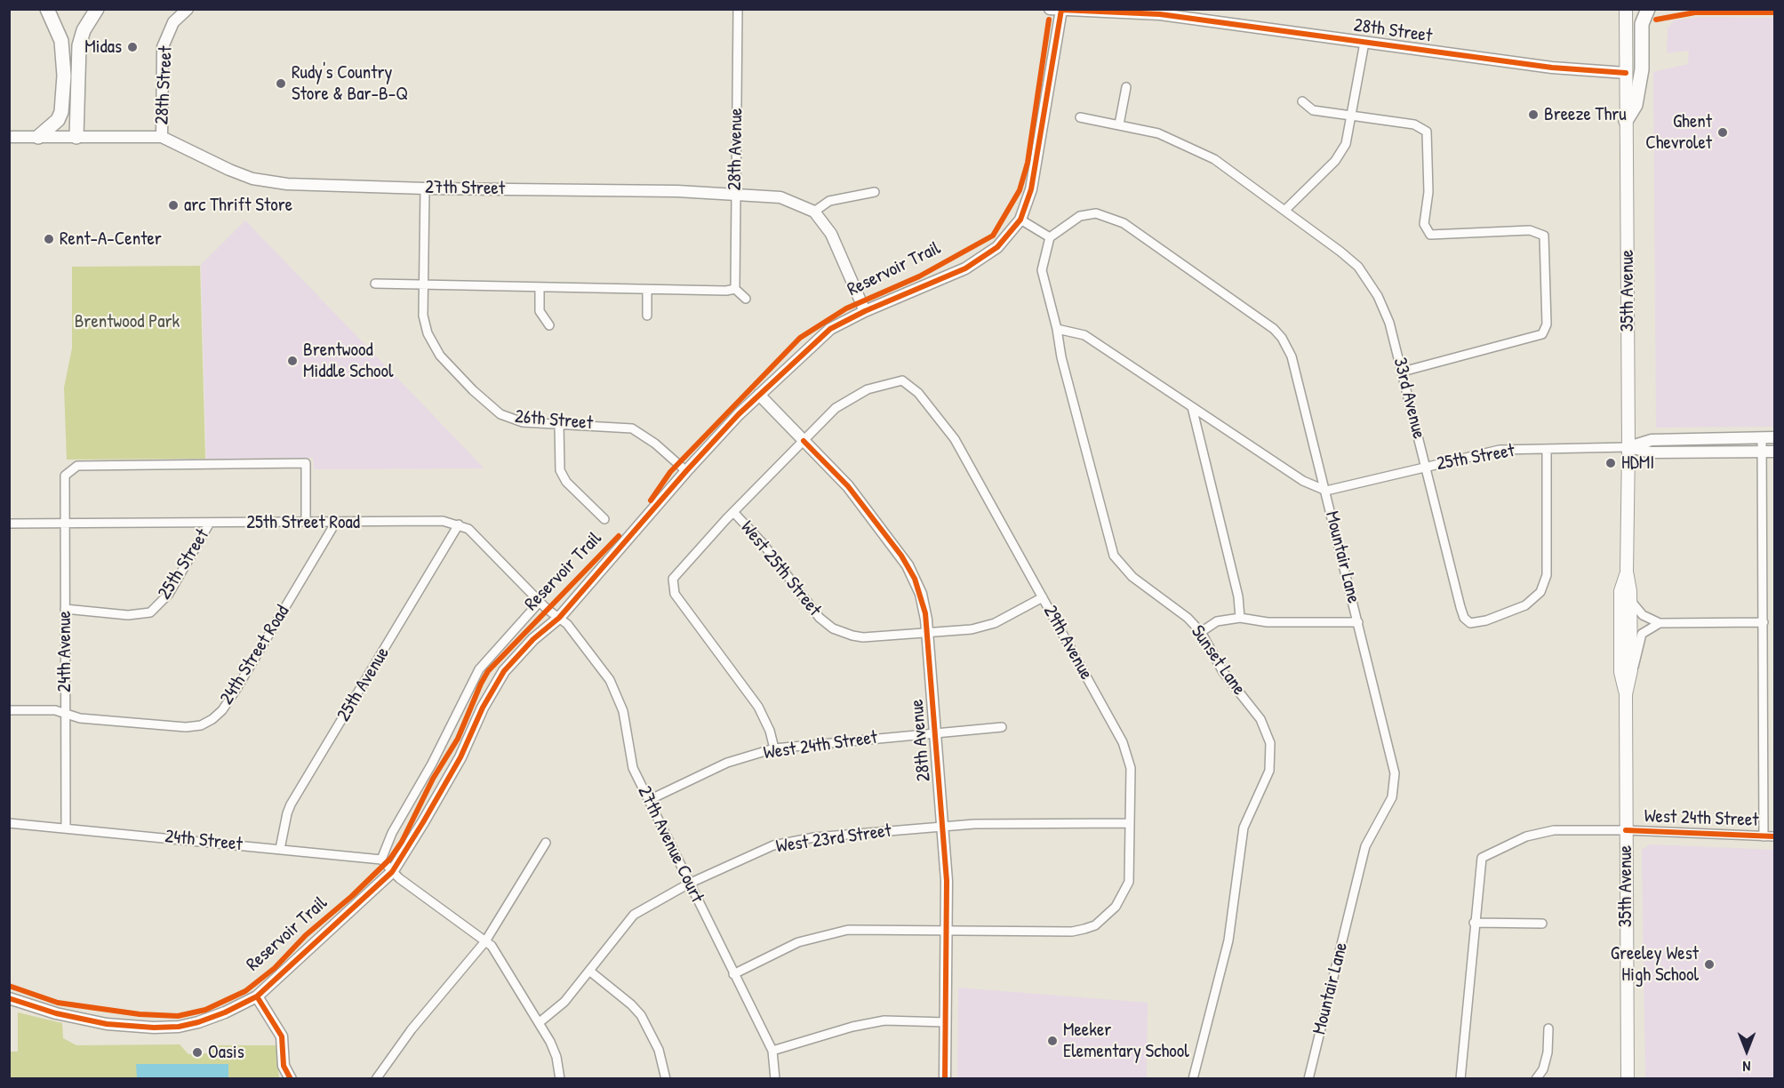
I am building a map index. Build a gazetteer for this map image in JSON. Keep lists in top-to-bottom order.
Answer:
{
  "streets": {
    "main road": ["35th Avenue"],
    "street": [
      "28th Street",
      "28th Avenue",
      "27th Street",
      "33rd Avenue",
      "26th Street",
      "25th Street",
      "25th Street Road",
      "Mountair Lane",
      "West 25th Street",
      "29th Avenue",
      "24th Avenue",
      "24th Street Road",
      "Sunset Lane",
      "25th Avenue",
      "West 24th Street",
      "West 23rd Street",
      "24th Street",
      "27th Avenue Court"
    ],
    "cycle path": ["Reservoir Trail"]
  },
  "crossings": [
    ["28th Street", "27th Street"],
    ["28th Street", "35th Avenue"],
    ["28th Avenue", "27th Street"],
    ["28th Avenue", "West 25th Street"],
    ["28th Avenue", "29th Avenue"],
    ["28th Avenue", "West 24th Street"],
    ["28th Avenue", "West 23rd Street"],
    ["35th Avenue", "25th Street"],
    ["35th Avenue", "West 24th Street"],
    ["33rd Avenue", "25th Street"],
    ["25th Street", "25th Street Road"],
    ["25th Street", "Mountair Lane"],
    ["25th Street", "24th Avenue"],
    ["25th Street Road", "24th Avenue"],
    ["25th Street Road", "24th Street Road"],
    ["25th Street Road", "25th Avenue"],
    ["25th Street Road", "27th Avenue Court"],
    ["Mountair Lane", "Sunset Lane"],
    ["West 25th Street", "29th Avenue"],
    ["29th Avenue", "West 23rd Street"],
    ["24th Avenue", "24th Street Road"],
    ["24th Avenue", "24th Street"],
    ["25th Avenue", "24th Street"],
    ["West 24th Street", "27th Avenue Court"],
    ["West 23rd Street", "27th Avenue Court"]
  ],
  "parks": ["Brentwood Park"],
  "places": [
    "Midas",
    "Rudy's Country Store & Bar-B-Q",
    "Breeze Thru",
    "Ghent Chevrolet",
    "arc Thrift Store",
    "Rent-A-Center",
    "Brentwood Middle School",
    "HDMI",
    "Greeley West High School",
    "Meeker Elementary School",
    "Oasis"
  ],
  "north": "bottom"
}
